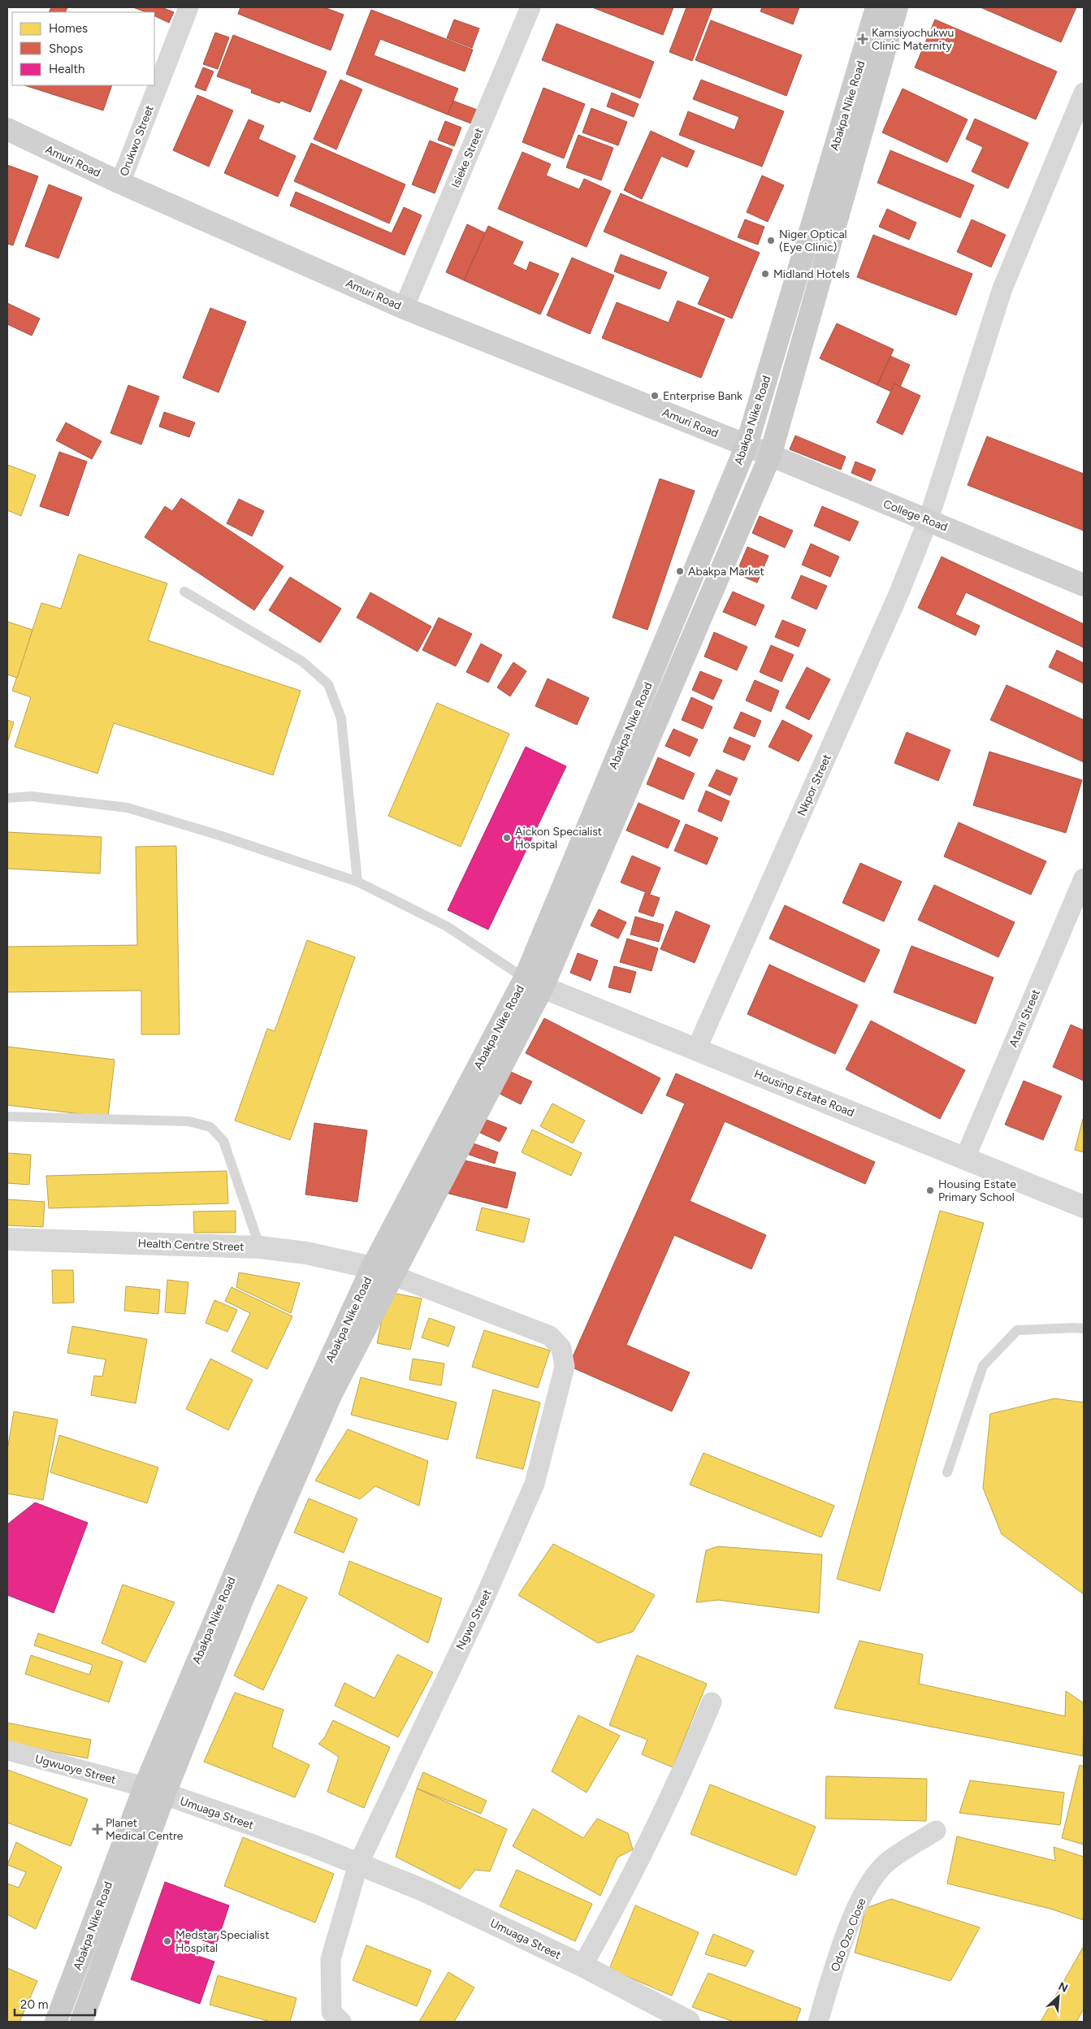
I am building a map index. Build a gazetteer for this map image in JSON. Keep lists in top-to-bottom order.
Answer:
{
  "streets": {
    "main road": ["Abakpa Nike Road", "Amuri Road", "College Road"],
    "street": [
      "Orukwo Street",
      "Isieke Street",
      "Nkpor Street",
      "Atani Street",
      "Housing Estate Road",
      "Health Centre Street",
      "Ngwo Street",
      "Ugwuoye Street",
      "Umuaga Street",
      "Odo Ozo Close"
    ]
  },
  "crossings": [
    ["Abakpa Nike Road", "Amuri Road"],
    ["Abakpa Nike Road", "College Road"],
    ["Abakpa Nike Road", "Housing Estate Road"],
    ["Abakpa Nike Road", "Health Centre Street"],
    ["Abakpa Nike Road", "Ngwo Street"],
    ["Abakpa Nike Road", "Ugwuoye Street"],
    ["Abakpa Nike Road", "Umuaga Street"],
    ["Orukwo Street", "Amuri Road"],
    ["Isieke Street", "Amuri Road"],
    ["Amuri Road", "College Road"],
    ["College Road", "Nkpor Street"],
    ["Nkpor Street", "Housing Estate Road"],
    ["Atani Street", "Housing Estate Road"],
    ["Ngwo Street", "Umuaga Street"],
    ["Ugwuoye Street", "Umuaga Street"]
  ],
  "places": {
    "health": ["Kamsiyochukwu Clinic Maternity", "Planet Medical Centre"],
    "other": [
      "Niger Optical (Eye Clinic)",
      "Midland Hotels",
      "Enterprise Bank",
      "Abakpa Market",
      "Aickon Specialist Hospital",
      "Housing Estate Primary School",
      "Medstar Specialist Hospital"
    ]
  },
  "legend": ["Homes", "Shops", "Health"],
  "scale_bar": "20 m",
  "north": "top right"
}
